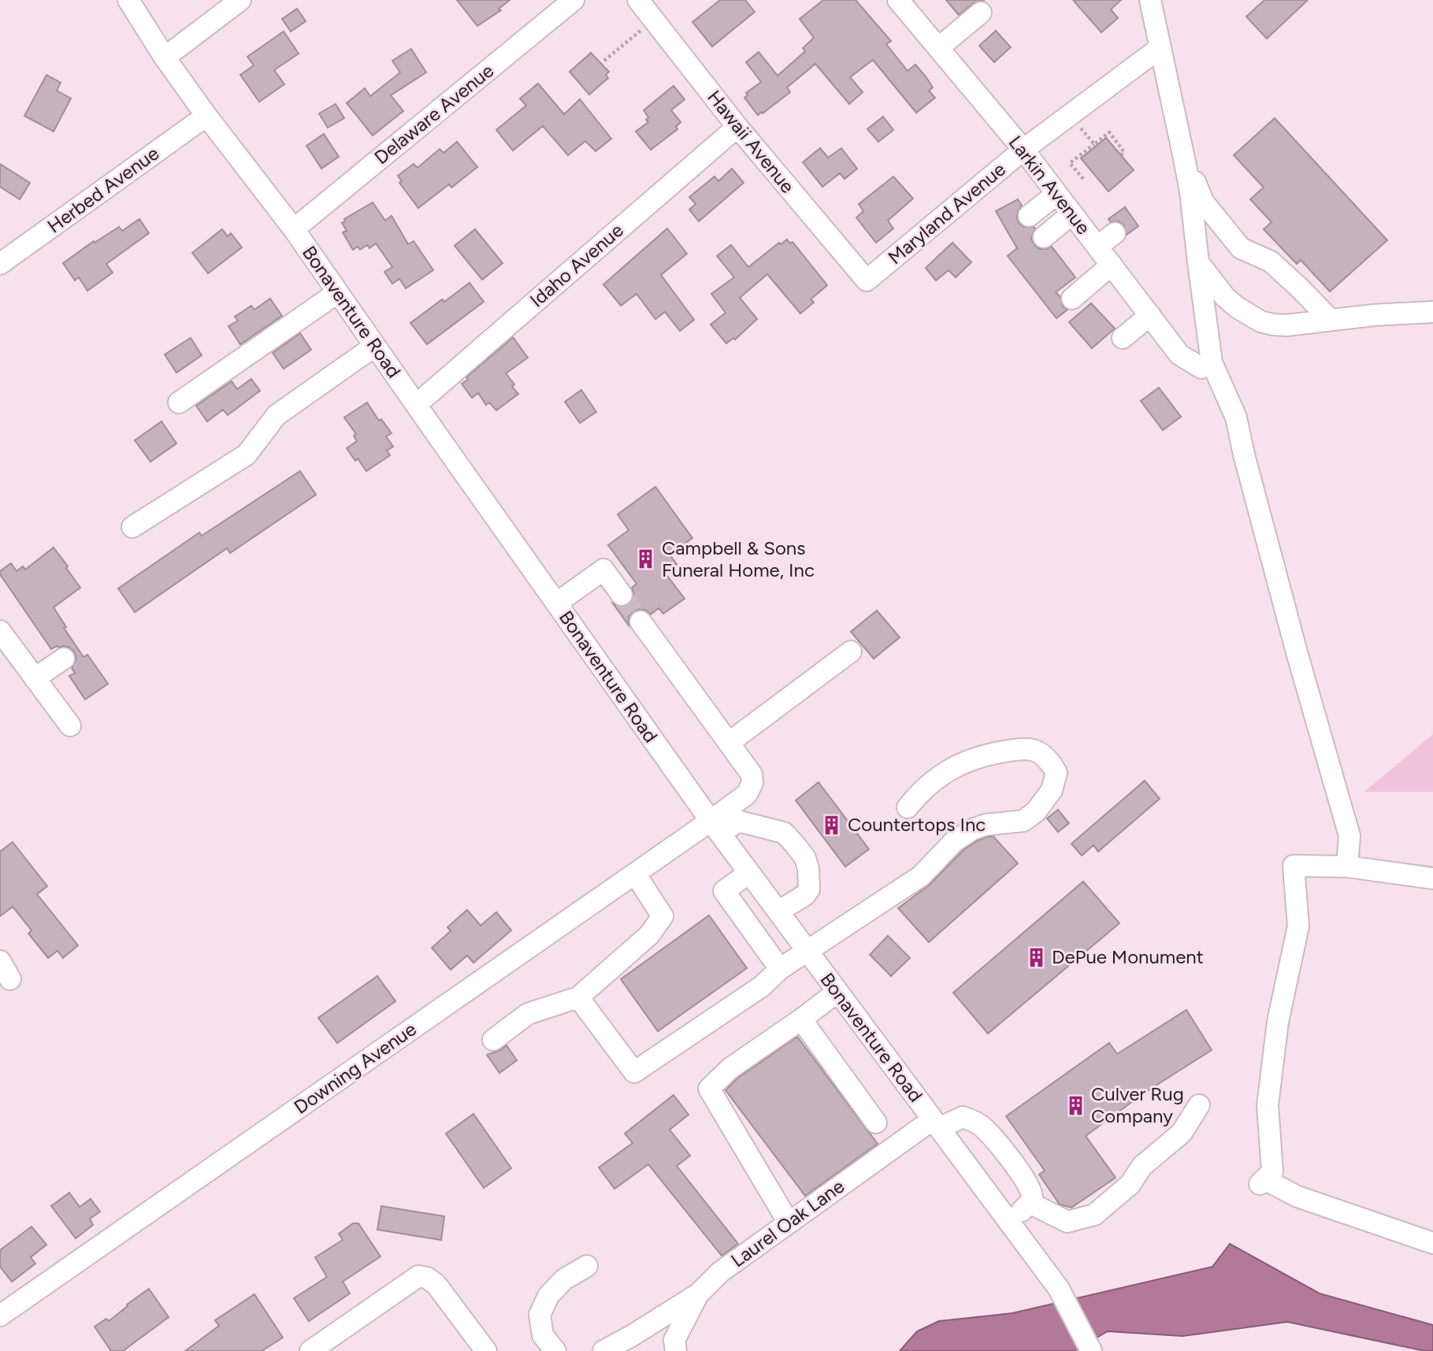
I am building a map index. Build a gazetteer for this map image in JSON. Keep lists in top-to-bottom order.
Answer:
{
  "streets": {
    "street": [
      "Delaware Avenue",
      "Hawaii Avenue",
      "Larkin Avenue",
      "Herbed Avenue",
      "Maryland Avenue",
      "Idaho Avenue",
      "Bonaventure Road",
      "Downing Avenue",
      "Laurel Oak Lane"
    ]
  },
  "crossings": [
    ["Delaware Avenue", "Bonaventure Road"],
    ["Hawaii Avenue", "Maryland Avenue"],
    ["Hawaii Avenue", "Idaho Avenue"],
    ["Larkin Avenue", "Maryland Avenue"],
    ["Herbed Avenue", "Bonaventure Road"],
    ["Idaho Avenue", "Bonaventure Road"],
    ["Bonaventure Road", "Downing Avenue"],
    ["Bonaventure Road", "Laurel Oak Lane"]
  ],
  "places": {
    "building": [
      "Campbell & Sons Funeral Home, Inc",
      "Countertops Inc",
      "DePue Monument",
      "Culver Rug Company"
    ]
  }
}
